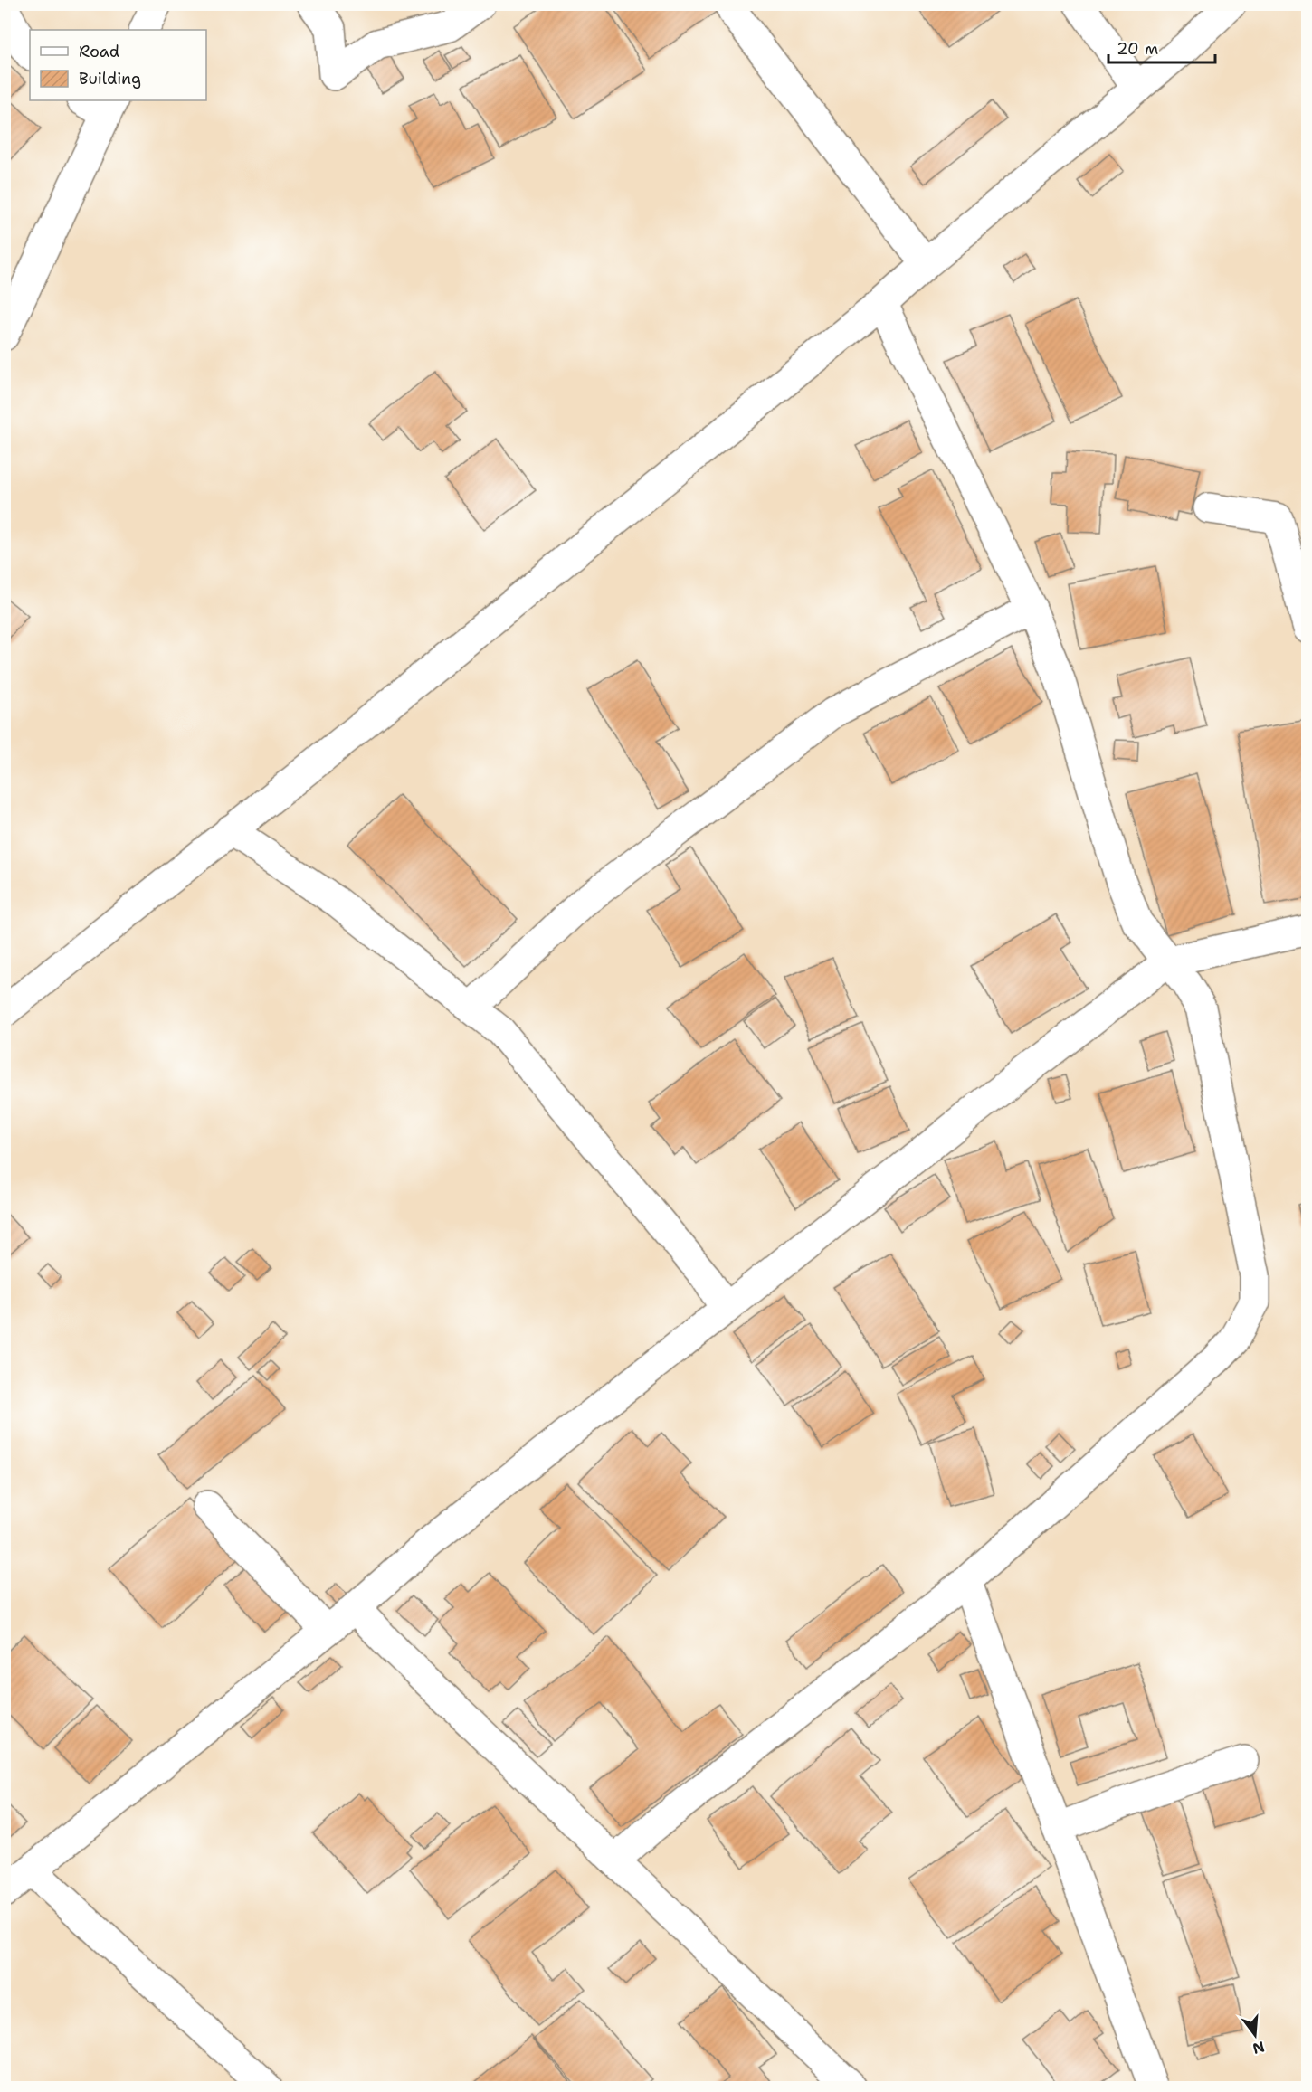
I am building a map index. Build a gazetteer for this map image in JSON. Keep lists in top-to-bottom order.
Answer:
{
  "legend": ["Road", "Building"],
  "scale_bar": "20 m",
  "north": "bottom"
}
